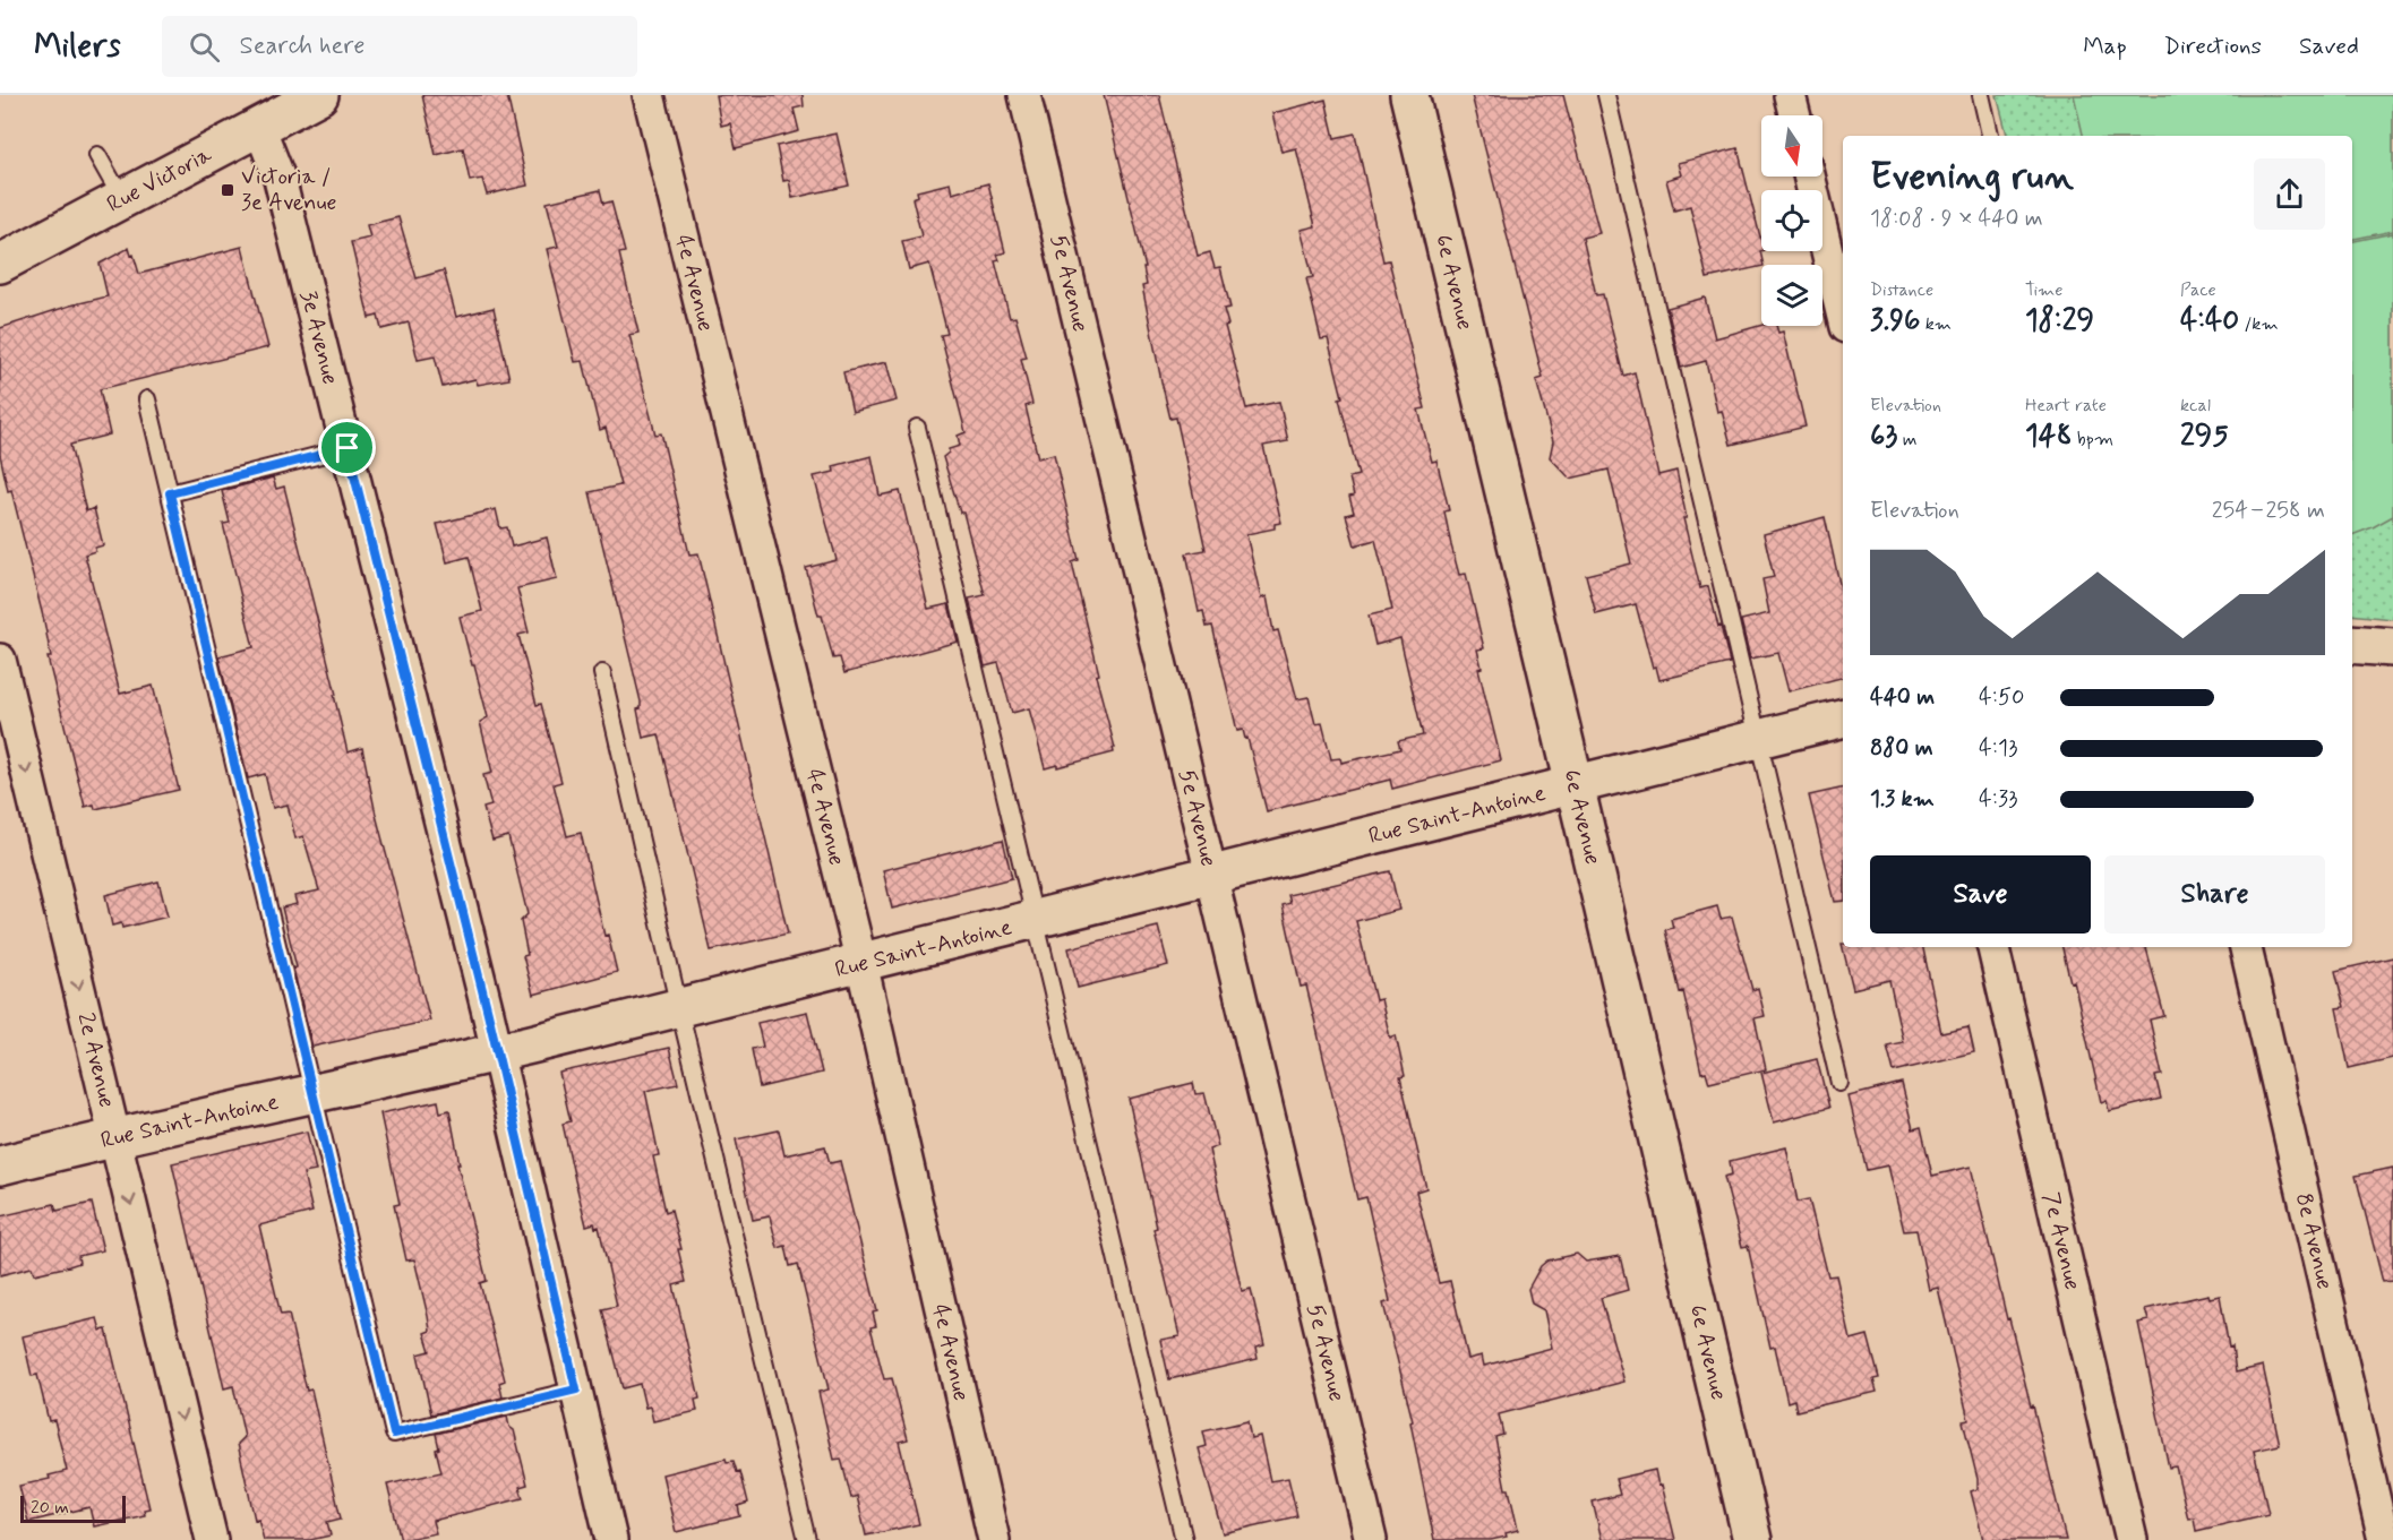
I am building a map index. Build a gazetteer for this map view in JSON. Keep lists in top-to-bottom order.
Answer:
{
  "streets": {
    "street": [
      "Rue Victoria",
      "4e Avenue",
      "5e Avenue",
      "6e Avenue",
      "3e Avenue",
      "Rue Saint-Antoine",
      "2e Avenue",
      "7e Avenue",
      "8e Avenue"
    ]
  },
  "crossings": [
    ["Rue Victoria", "3e Avenue"],
    ["4e Avenue", "Rue Saint-Antoine"],
    ["5e Avenue", "Rue Saint-Antoine"],
    ["6e Avenue", "Rue Saint-Antoine"],
    ["3e Avenue", "Rue Saint-Antoine"],
    ["Rue Saint-Antoine", "2e Avenue"]
  ],
  "one_way": ["2e Avenue"],
  "places": {
    "transit": ["Victoria / 3e Avenue"]
  },
  "scale_bar": "20 m",
  "north": "bottom",
  "page": {
    "header": "Milers",
    "search": "Search here",
    "nav": ["Map", "Directions", "Saved"],
    "heading": ["Evening run", "18:08 · 9 × 440 m"],
    "stats": [
      ["Distance", "3.96 km"],
      ["Time", "18:29"],
      ["Pace", "4:40 /km"],
      ["Elevation", "63 m"],
      ["Heart rate", "148 bpm"],
      ["kcal", "295"]
    ],
    "chart": ["Elevation", "254–258 m"],
    "list": [
      {
        "name": "440 m",
        "note": "4:50"
      },
      {
        "name": "880 m",
        "note": "4:13"
      },
      {
        "name": "1.3 km",
        "note": "4:33"
      }
    ],
    "buttons": ["Save", "Share"],
    "scale": "20 m"
  }
}
